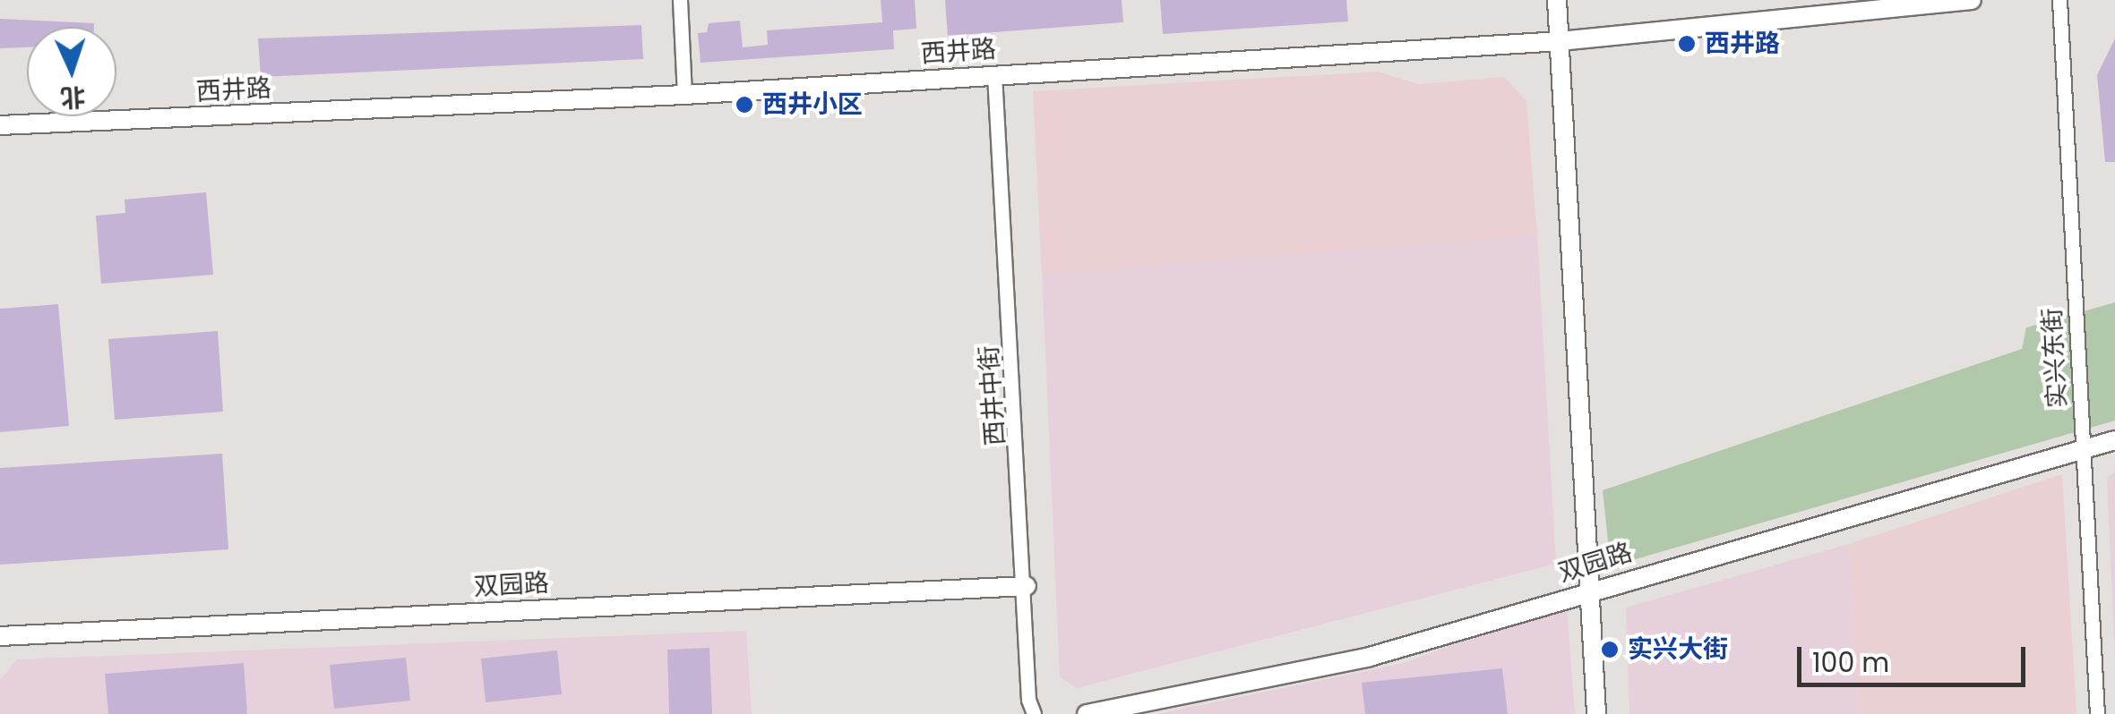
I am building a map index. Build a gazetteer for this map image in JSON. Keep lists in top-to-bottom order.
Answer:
{
  "streets": {
    "street": [
      "西井路",
      "实兴东街",
      "西井中街",
      "双园路"
    ]
  },
  "crossings": [
    ["西井路", "西井中街"],
    ["实兴东街", "双园路"],
    ["西井中街", "双园路"]
  ],
  "places": ["西井路", "西井小区", "实兴大街"],
  "scale_bar": "100 m",
  "north": "bottom"
}
